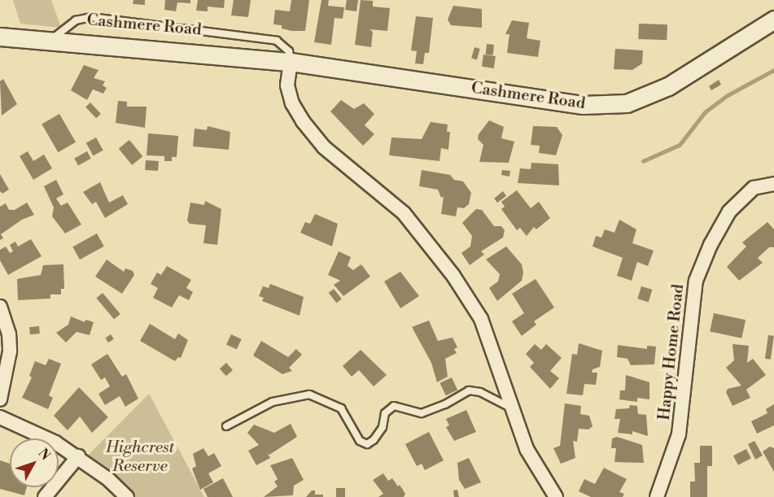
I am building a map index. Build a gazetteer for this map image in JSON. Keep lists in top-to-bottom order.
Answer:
{
  "streets": {
    "street": ["Cashmere Road", "Happy Home Road"]
  },
  "parks": ["Highcrest Reserve"],
  "north": "top right"
}
